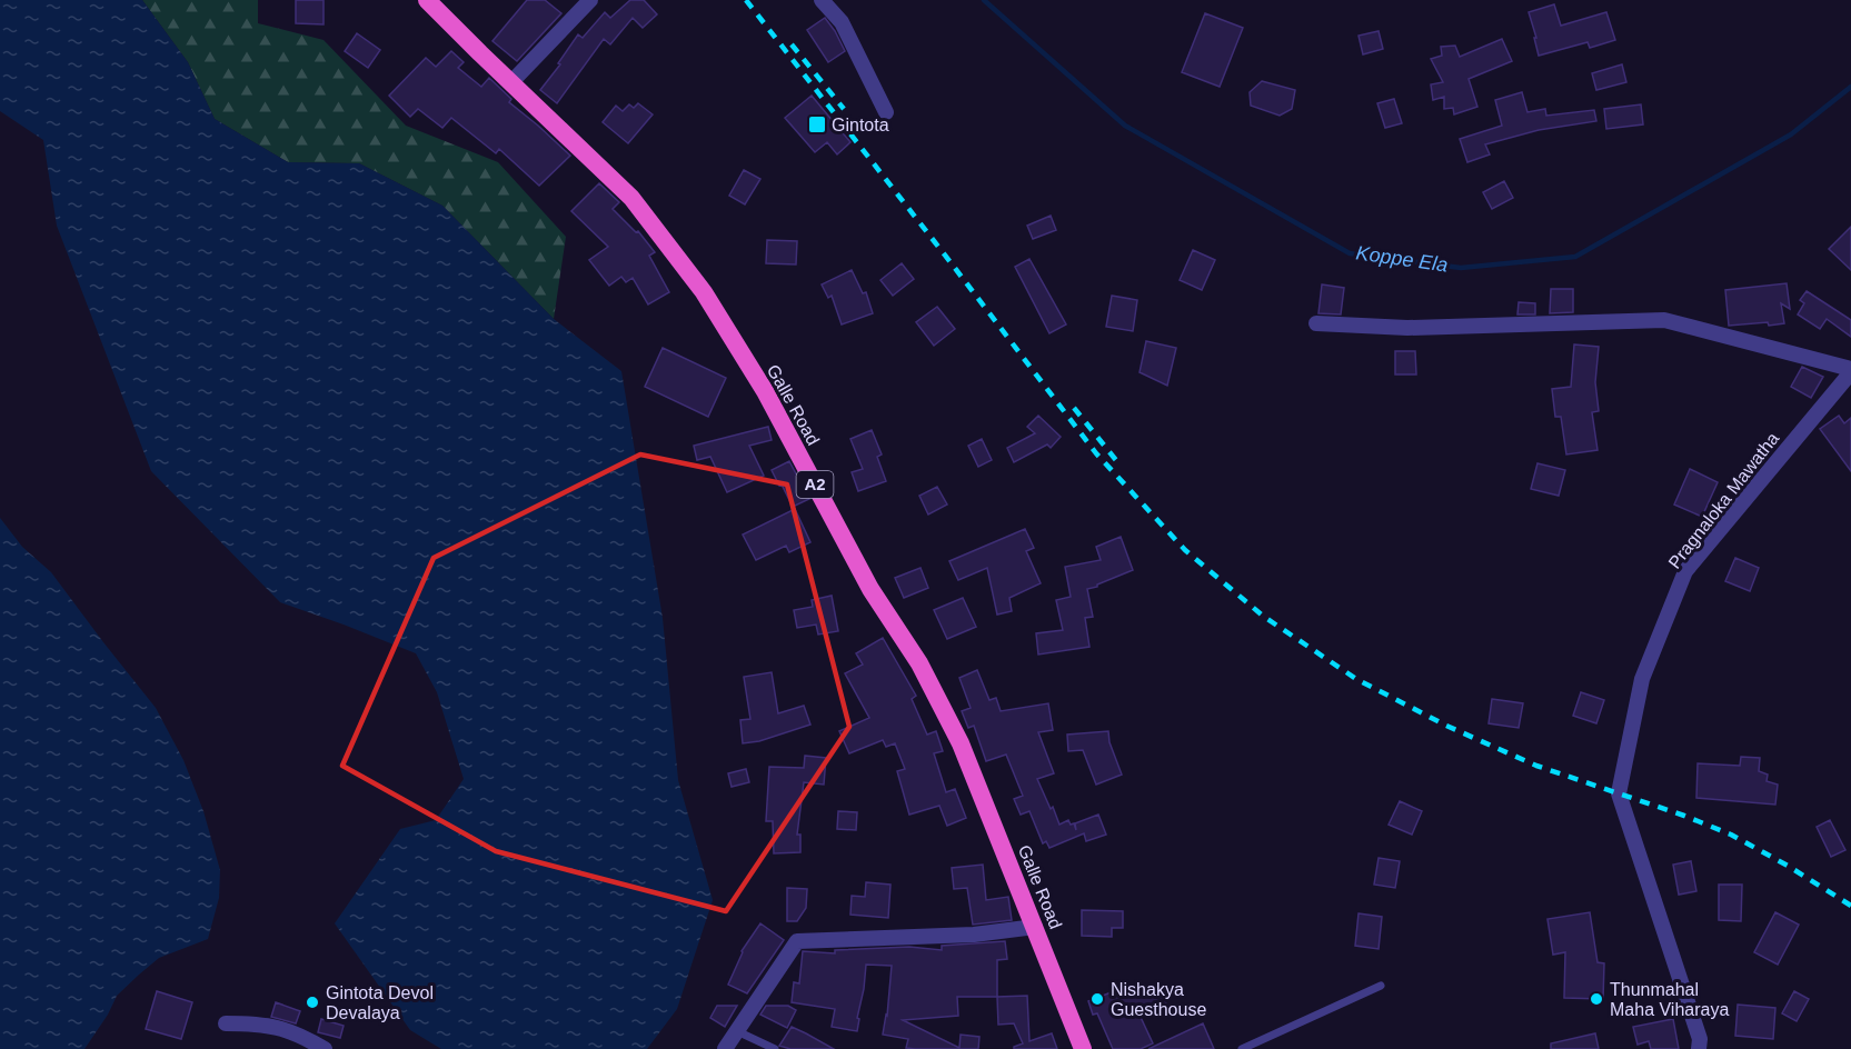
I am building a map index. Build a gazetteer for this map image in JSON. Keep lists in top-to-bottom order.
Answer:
{
  "streets": {
    "highway": ["Galle Road", "A2"],
    "street": ["Pragnaloka Mawatha"]
  },
  "water": ["Koppe Ela"],
  "places": {
    "transit": ["Gintota"],
    "other": ["Nishakya Guesthouse", "Thunmahal Maha Viharaya", "Gintota Devol Devalaya"]
  }
}
